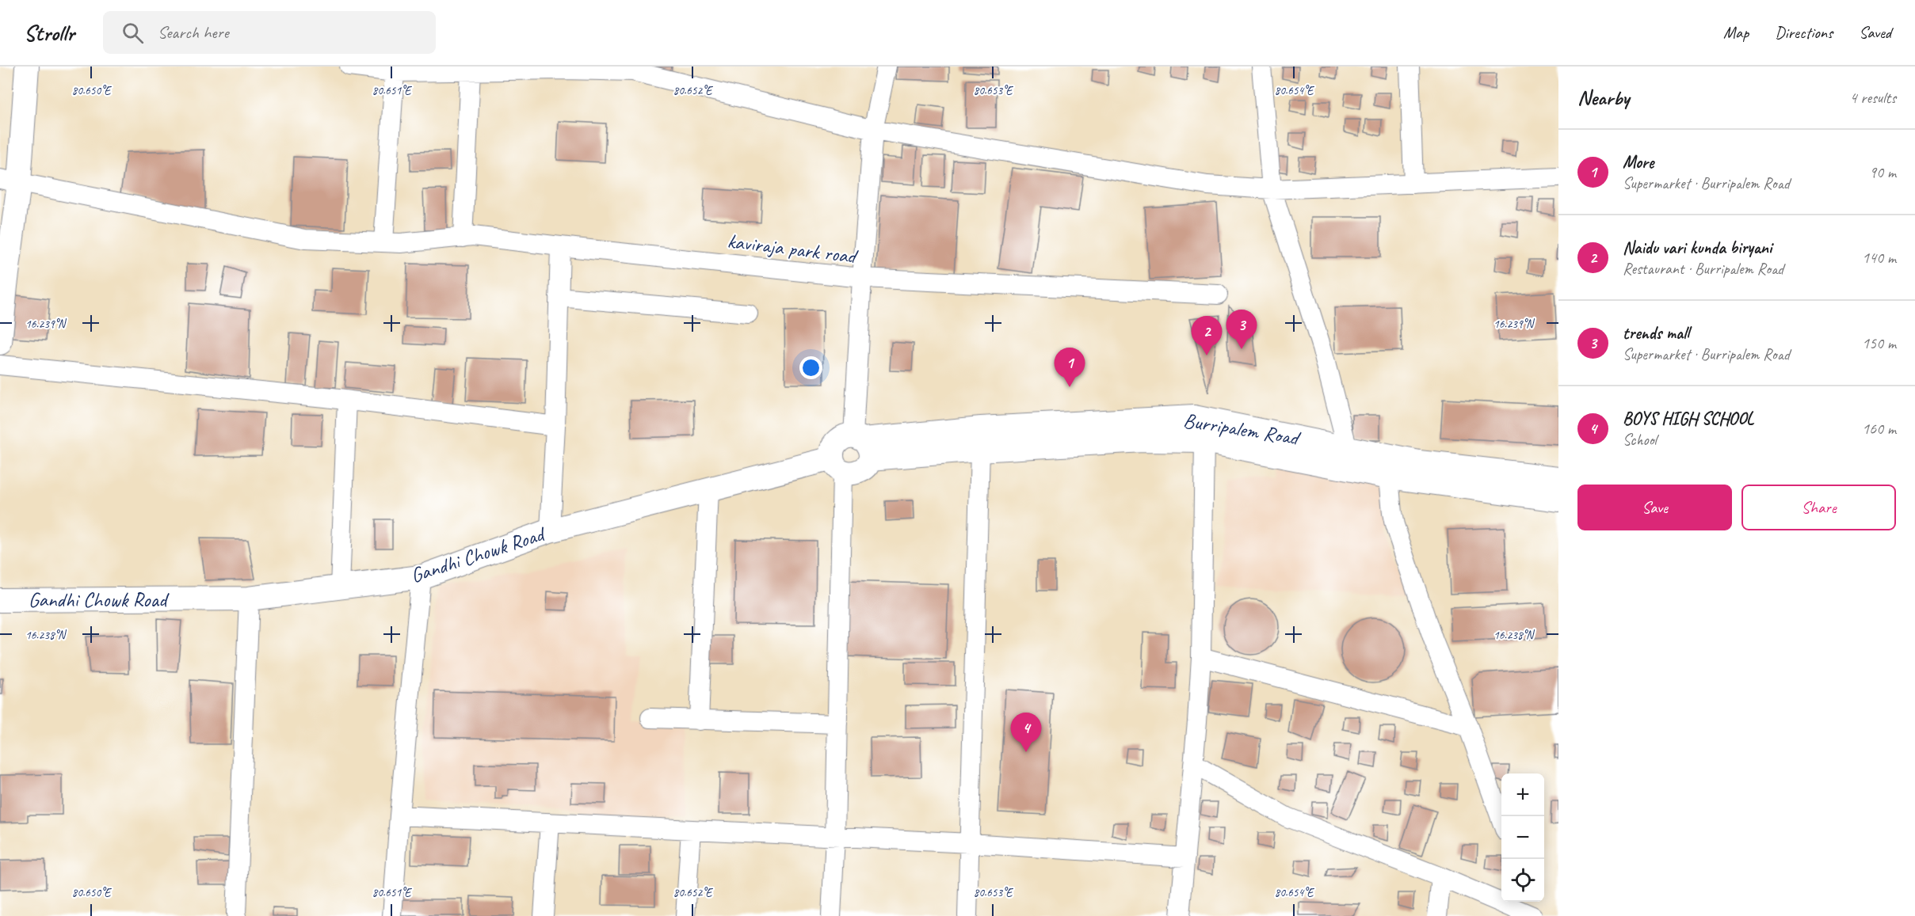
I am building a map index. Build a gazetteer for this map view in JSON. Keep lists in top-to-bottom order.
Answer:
{
  "streets": {
    "main road": ["Burripalem Road", "Gandhi Chowk Road"],
    "street": ["kaviraja park road"]
  },
  "crossings": [
    ["kaviraja park road", "Burripalem Road"],
    ["kaviraja park road", "Gandhi Chowk Road"],
    ["Burripalem Road", "Gandhi Chowk Road"]
  ],
  "page": {
    "header": "Strollr",
    "search": "Search here",
    "nav": ["Map", "Directions", "Saved"],
    "heading": ["Nearby", "4 results"],
    "list": [
      {
        "mark": "1",
        "name": "More",
        "note": "Supermarket · Burripalem Road",
        "value": "90 m"
      },
      {
        "mark": "2",
        "name": "Naidu vari kunda biryani",
        "note": "Restaurant · Burripalem Road",
        "value": "140 m"
      },
      {
        "mark": "3",
        "name": "trends mall",
        "note": "Supermarket · Burripalem Road",
        "value": "150 m"
      },
      {
        "mark": "4",
        "name": "BOYS HIGH SCHOOL",
        "note": "School",
        "value": "160 m"
      }
    ],
    "pins": [
      "3",
      "2",
      "1",
      "4"
    ],
    "buttons": ["Save", "Share"],
    "map_buttons": ["+", "−"]
  },
  "coordinates": [
    "80.650°E",
    "80.651°E",
    "80.652°E",
    "80.653°E",
    "80.654°E",
    "16.239°N",
    "16.238°N"
  ]
}
